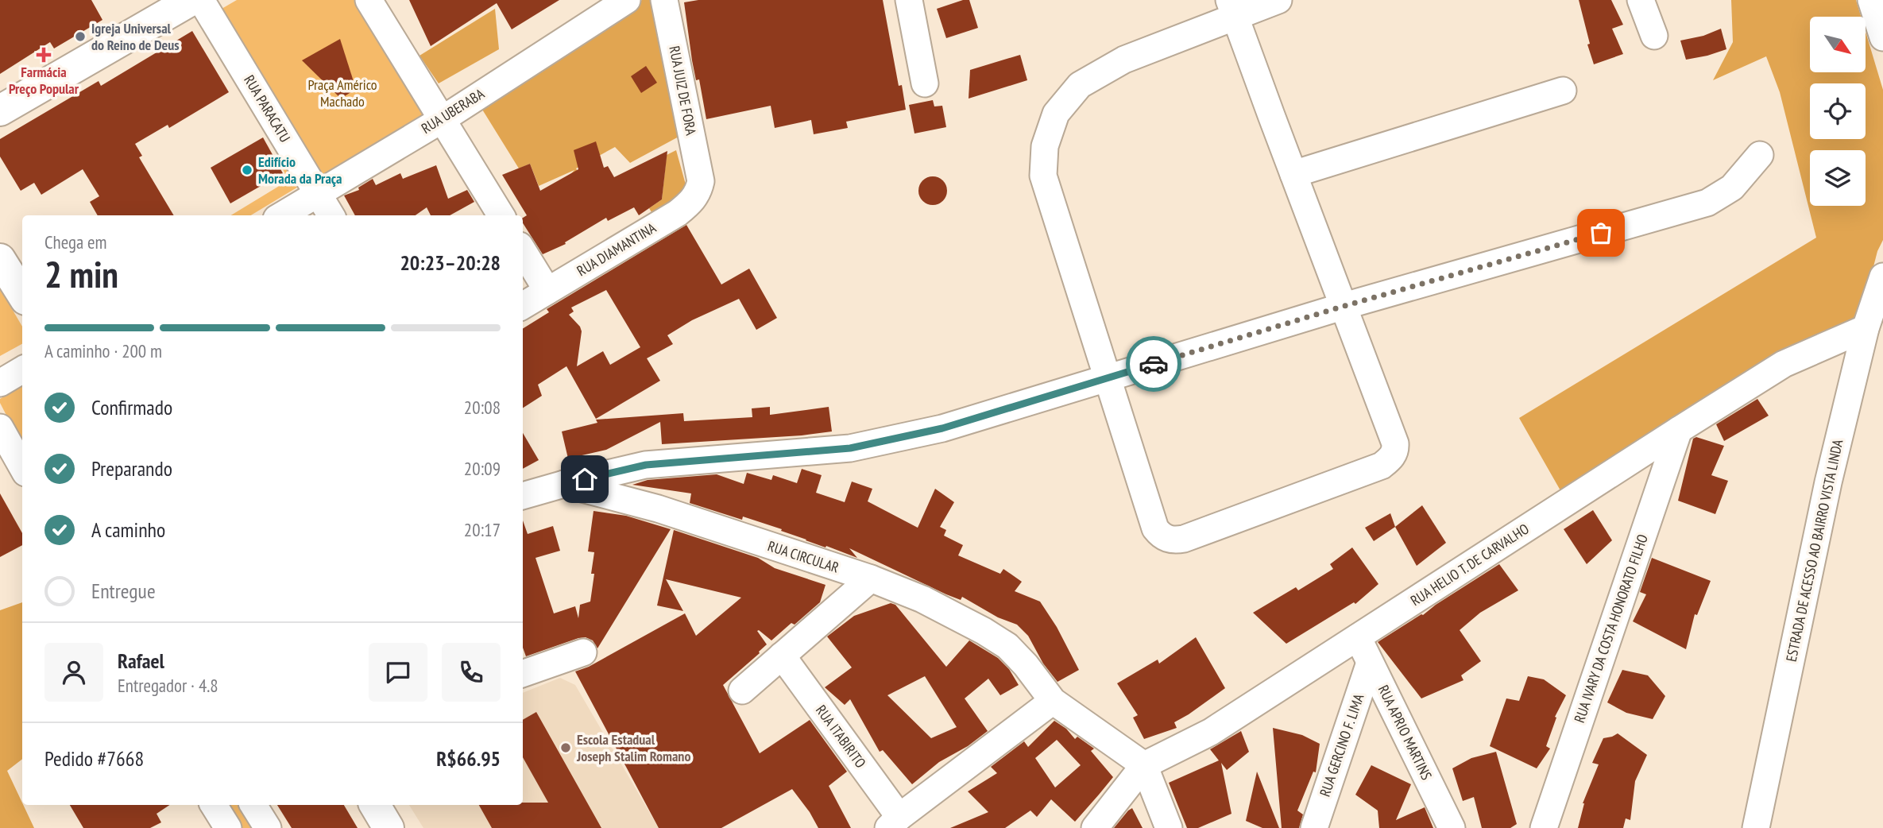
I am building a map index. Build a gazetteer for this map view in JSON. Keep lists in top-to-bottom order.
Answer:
{
  "streets": {
    "street": [
      "RUA JUIZ DE FORA",
      "RUA PARACATU",
      "RUA UBERABA",
      "RUA DIAMANTINA",
      "ESTRADA DE ACESSO AO BAIRRO VISTA LINDA",
      "RUA CIRCULAR",
      "RUA HELIO T. DE CARVALHO",
      "RUA IVARY DA COSTA HONORATO FILHO",
      "RUA APRIO MARTINS",
      "RUA ITABIRITO",
      "RUA GERCINO F. LIMA"
    ]
  },
  "crossings": [
    ["RUA JUIZ DE FORA", "RUA DIAMANTINA"],
    ["RUA PARACATU", "RUA UBERABA"],
    ["ESTRADA DE ACESSO AO BAIRRO VISTA LINDA", "RUA HELIO T. DE CARVALHO"],
    ["RUA CIRCULAR", "RUA HELIO T. DE CARVALHO"],
    ["RUA HELIO T. DE CARVALHO", "RUA IVARY DA COSTA HONORATO FILHO"],
    ["RUA HELIO T. DE CARVALHO", "RUA APRIO MARTINS"],
    ["RUA APRIO MARTINS", "RUA GERCINO F. LIMA"]
  ],
  "parks": ["Praça Américo Machado"],
  "places": {
    "other": ["Igreja Universal do Reino de Deus", "Edifício Morada da Praça", "Escola Estadual Joseph Stalim Romano"],
    "health": ["Farmácia Preço Popular"]
  },
  "north": "bottom right",
  "page": {
    "heading": ["2 min", "Chega em", "20:23–20:28"],
    "panel": [
      "Rafael",
      "Entregador · 4.8",
      "Pedido #7668",
      "R$66.95"
    ],
    "bar": "A caminho · 200 m",
    "list": [
      ["Confirmado", "20:08"],
      ["Preparando", "20:09"],
      ["A caminho", "20:17"],
      "Entregue"
    ]
  }
}
